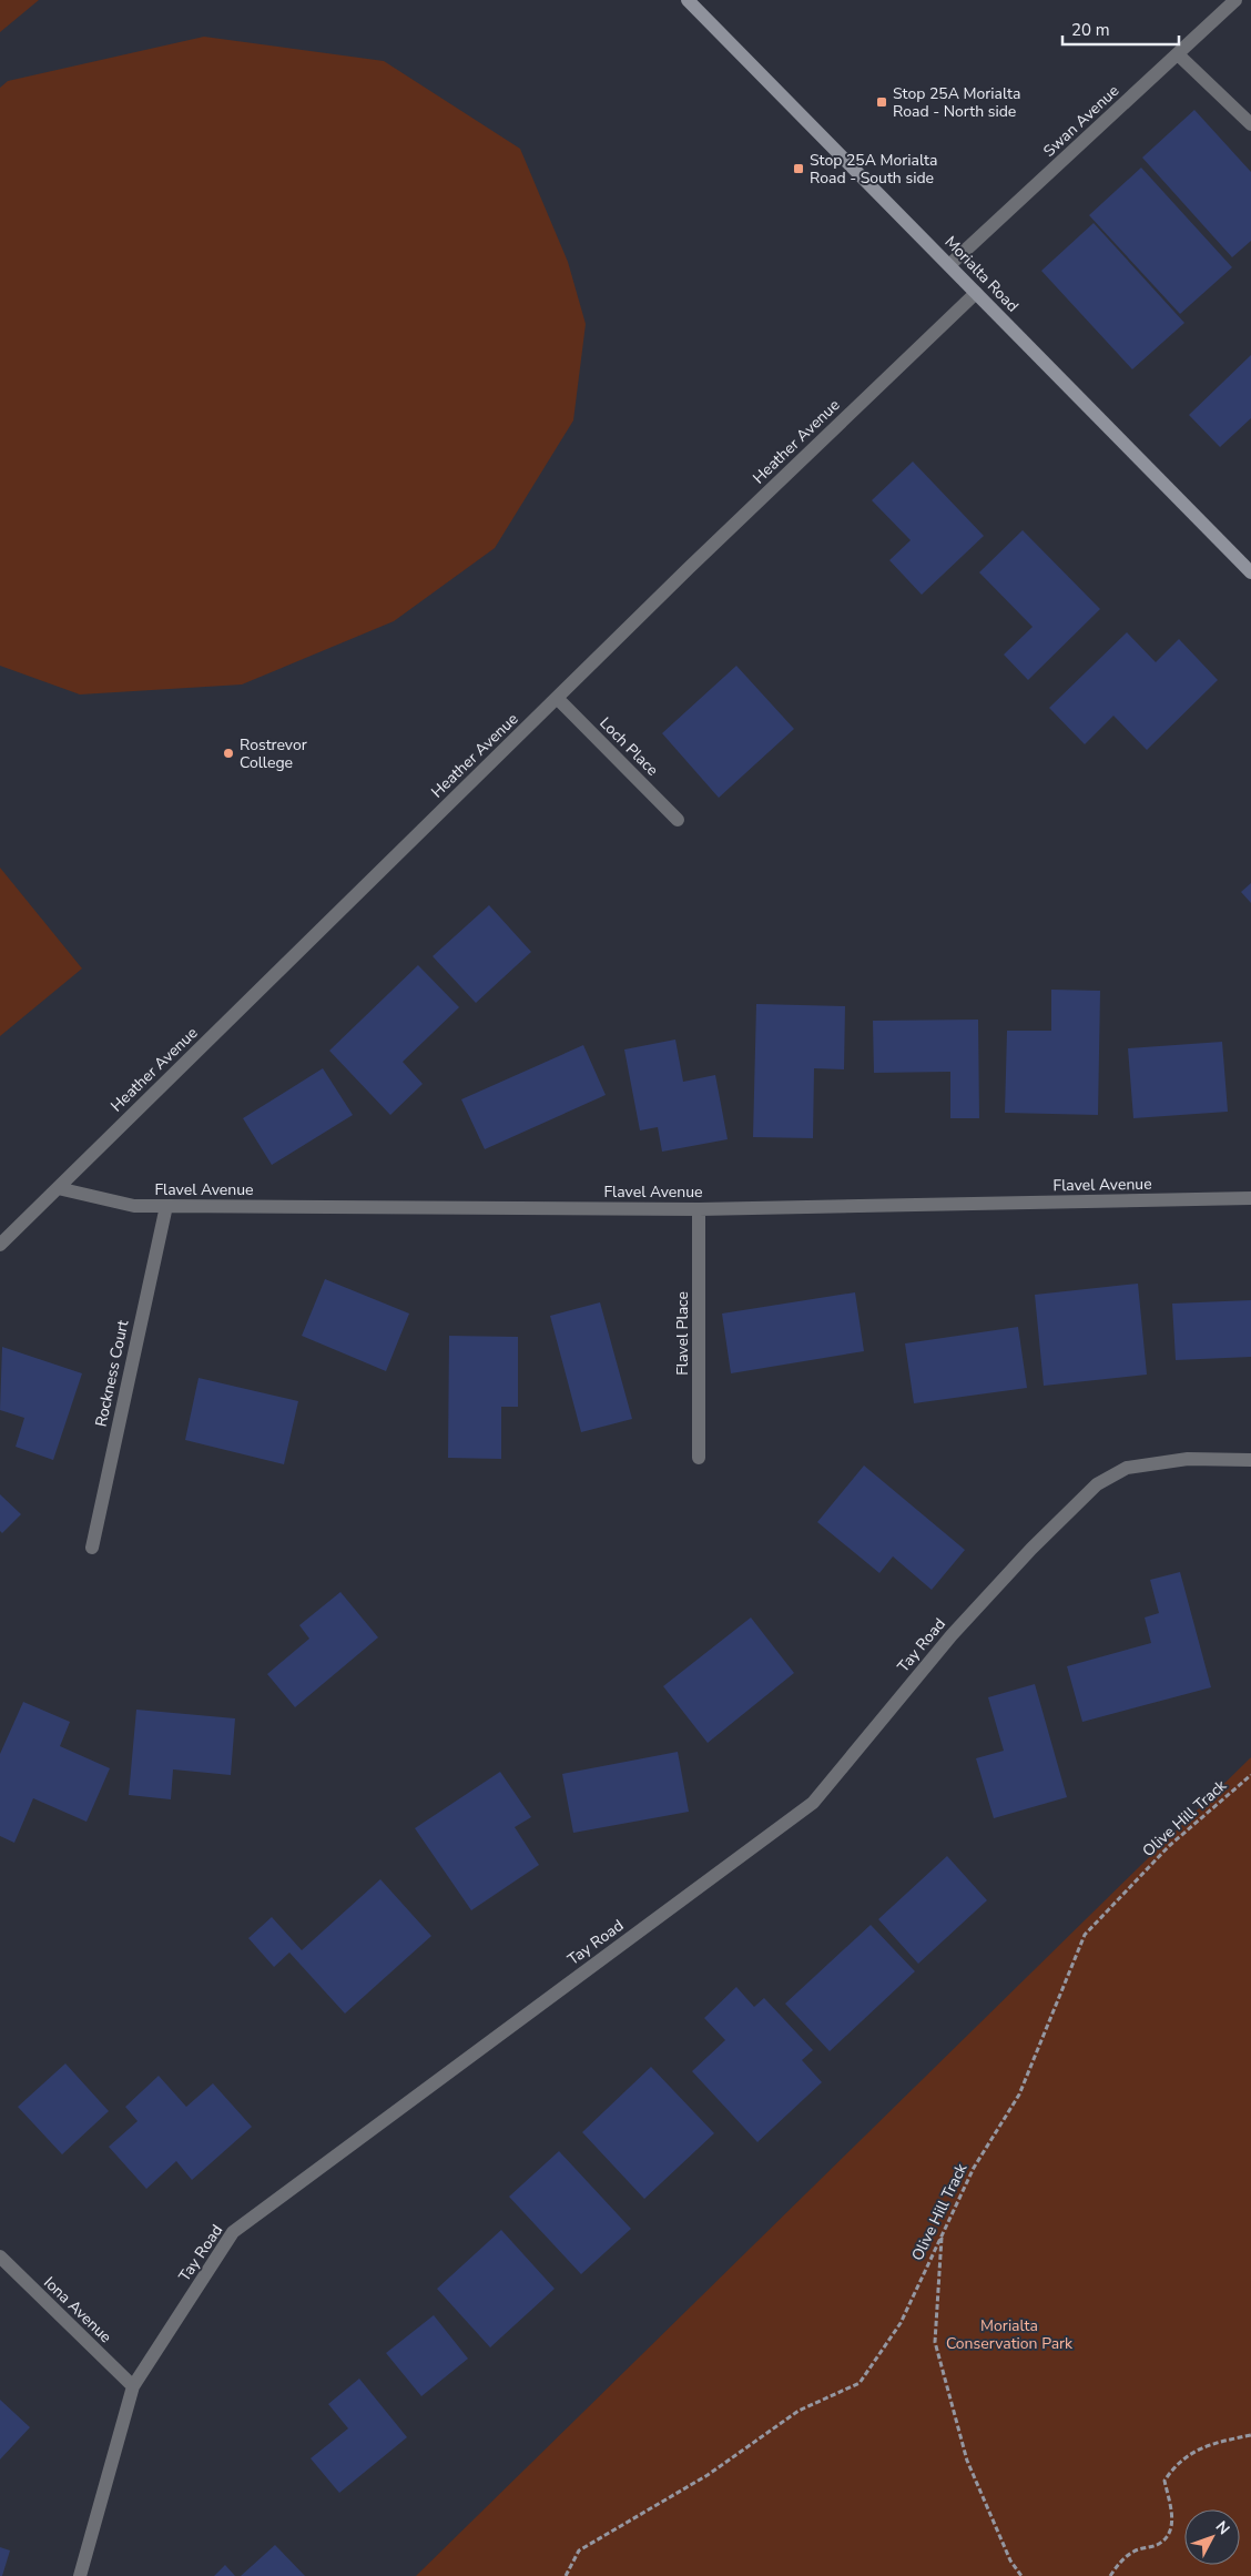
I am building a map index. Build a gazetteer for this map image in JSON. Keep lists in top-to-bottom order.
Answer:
{
  "streets": {
    "main road": ["Morialta Road"],
    "street": [
      "Swan Avenue",
      "Heather Avenue",
      "Loch Place",
      "Flavel Avenue",
      "Flavel Place",
      "Rockness Court",
      "Tay Road",
      "Iona Avenue"
    ],
    "path": ["Olive Hill Track"]
  },
  "crossings": [
    ["Swan Avenue", "Morialta Road"],
    ["Morialta Road", "Heather Avenue"],
    ["Heather Avenue", "Loch Place"],
    ["Heather Avenue", "Flavel Avenue"],
    ["Flavel Avenue", "Flavel Place"],
    ["Flavel Avenue", "Rockness Court"],
    ["Tay Road", "Iona Avenue"]
  ],
  "parks": ["Morialta Conservation Park"],
  "places": {
    "transit": ["Stop 25A Morialta Road - North side", "Stop 25A Morialta Road - South side"],
    "other": ["Rostrevor College"]
  },
  "scale_bar": "20 m",
  "north": "top right"
}
